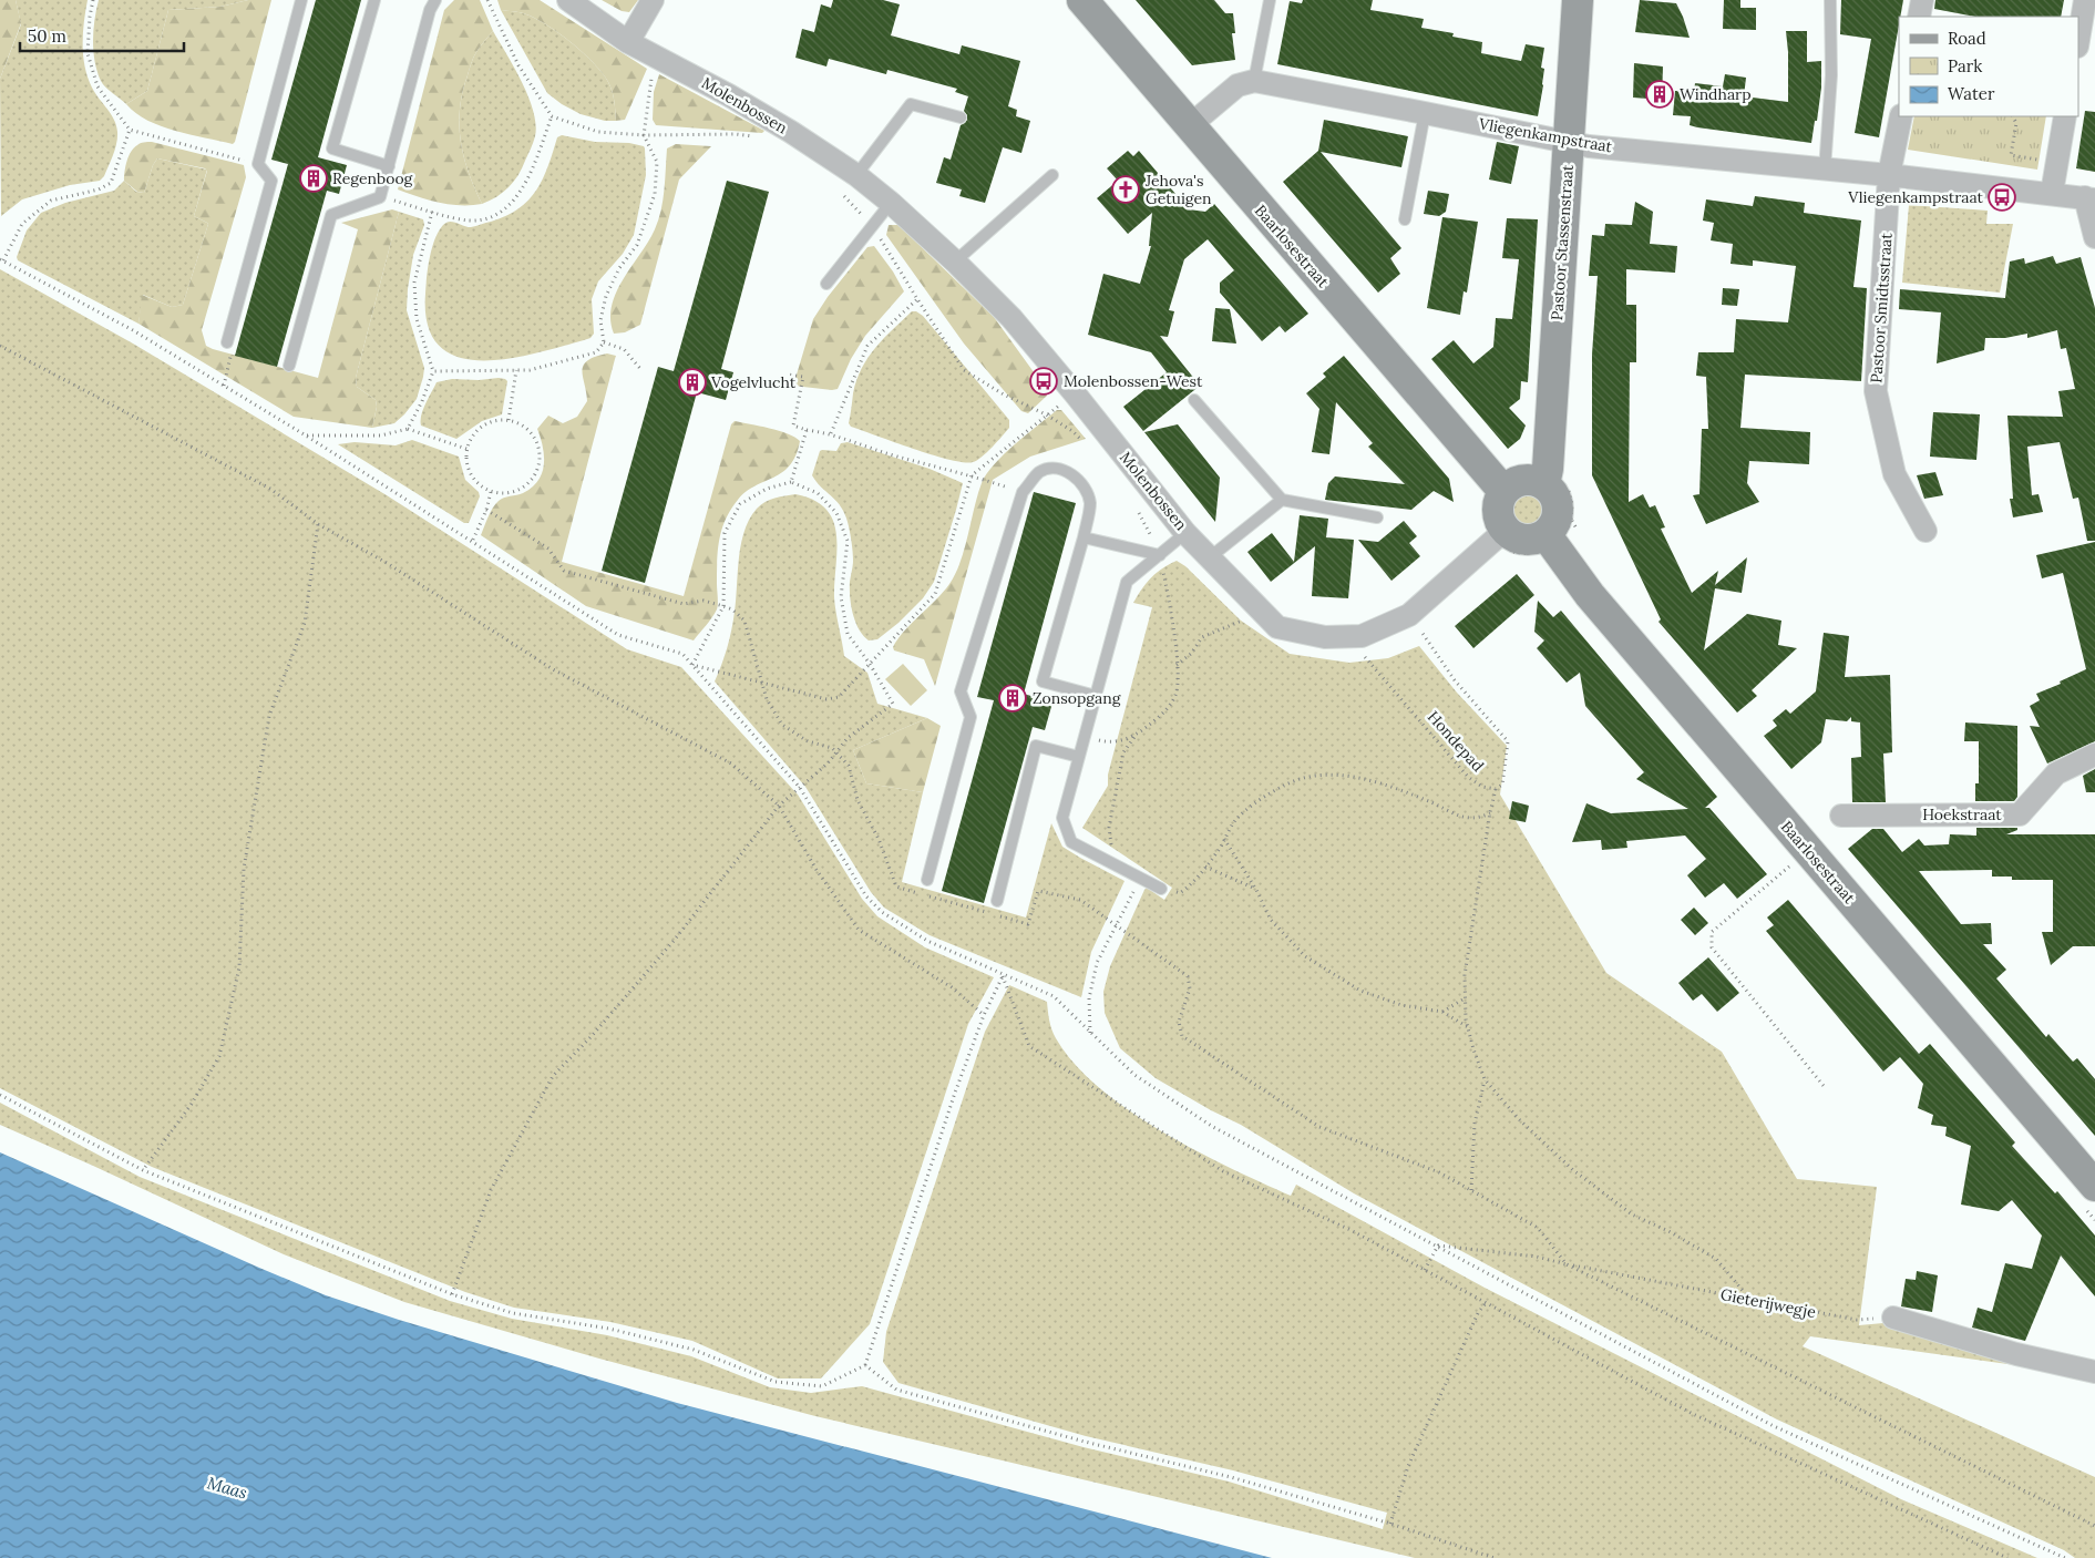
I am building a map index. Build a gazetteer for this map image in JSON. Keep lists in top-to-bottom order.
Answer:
{
  "streets": {
    "street": [
      "Molenbossen",
      "Vliegenkampstraat",
      "Pastoor Stassenstraat",
      "Baarlosestraat",
      "Pastoor Smidtsstraat",
      "Hoekstraat"
    ],
    "path": ["Hondepad", "Gieterijwegje"]
  },
  "crossings": [
    ["Molenbossen", "Hondepad"],
    ["Vliegenkampstraat", "Pastoor Stassenstraat"],
    ["Vliegenkampstraat", "Pastoor Smidtsstraat"]
  ],
  "water": ["Maas"],
  "places": {
    "building": [
      "Windharp",
      "Regenboog",
      "Vogelvlucht",
      "Zonsopgang"
    ],
    "church": ["Jehova's Getuigen"],
    "bus stop": ["Vliegenkampstraat", "Molenbossen-West"]
  },
  "legend": ["Road", "Park", "Water"],
  "scale_bar": "50 m"
}
